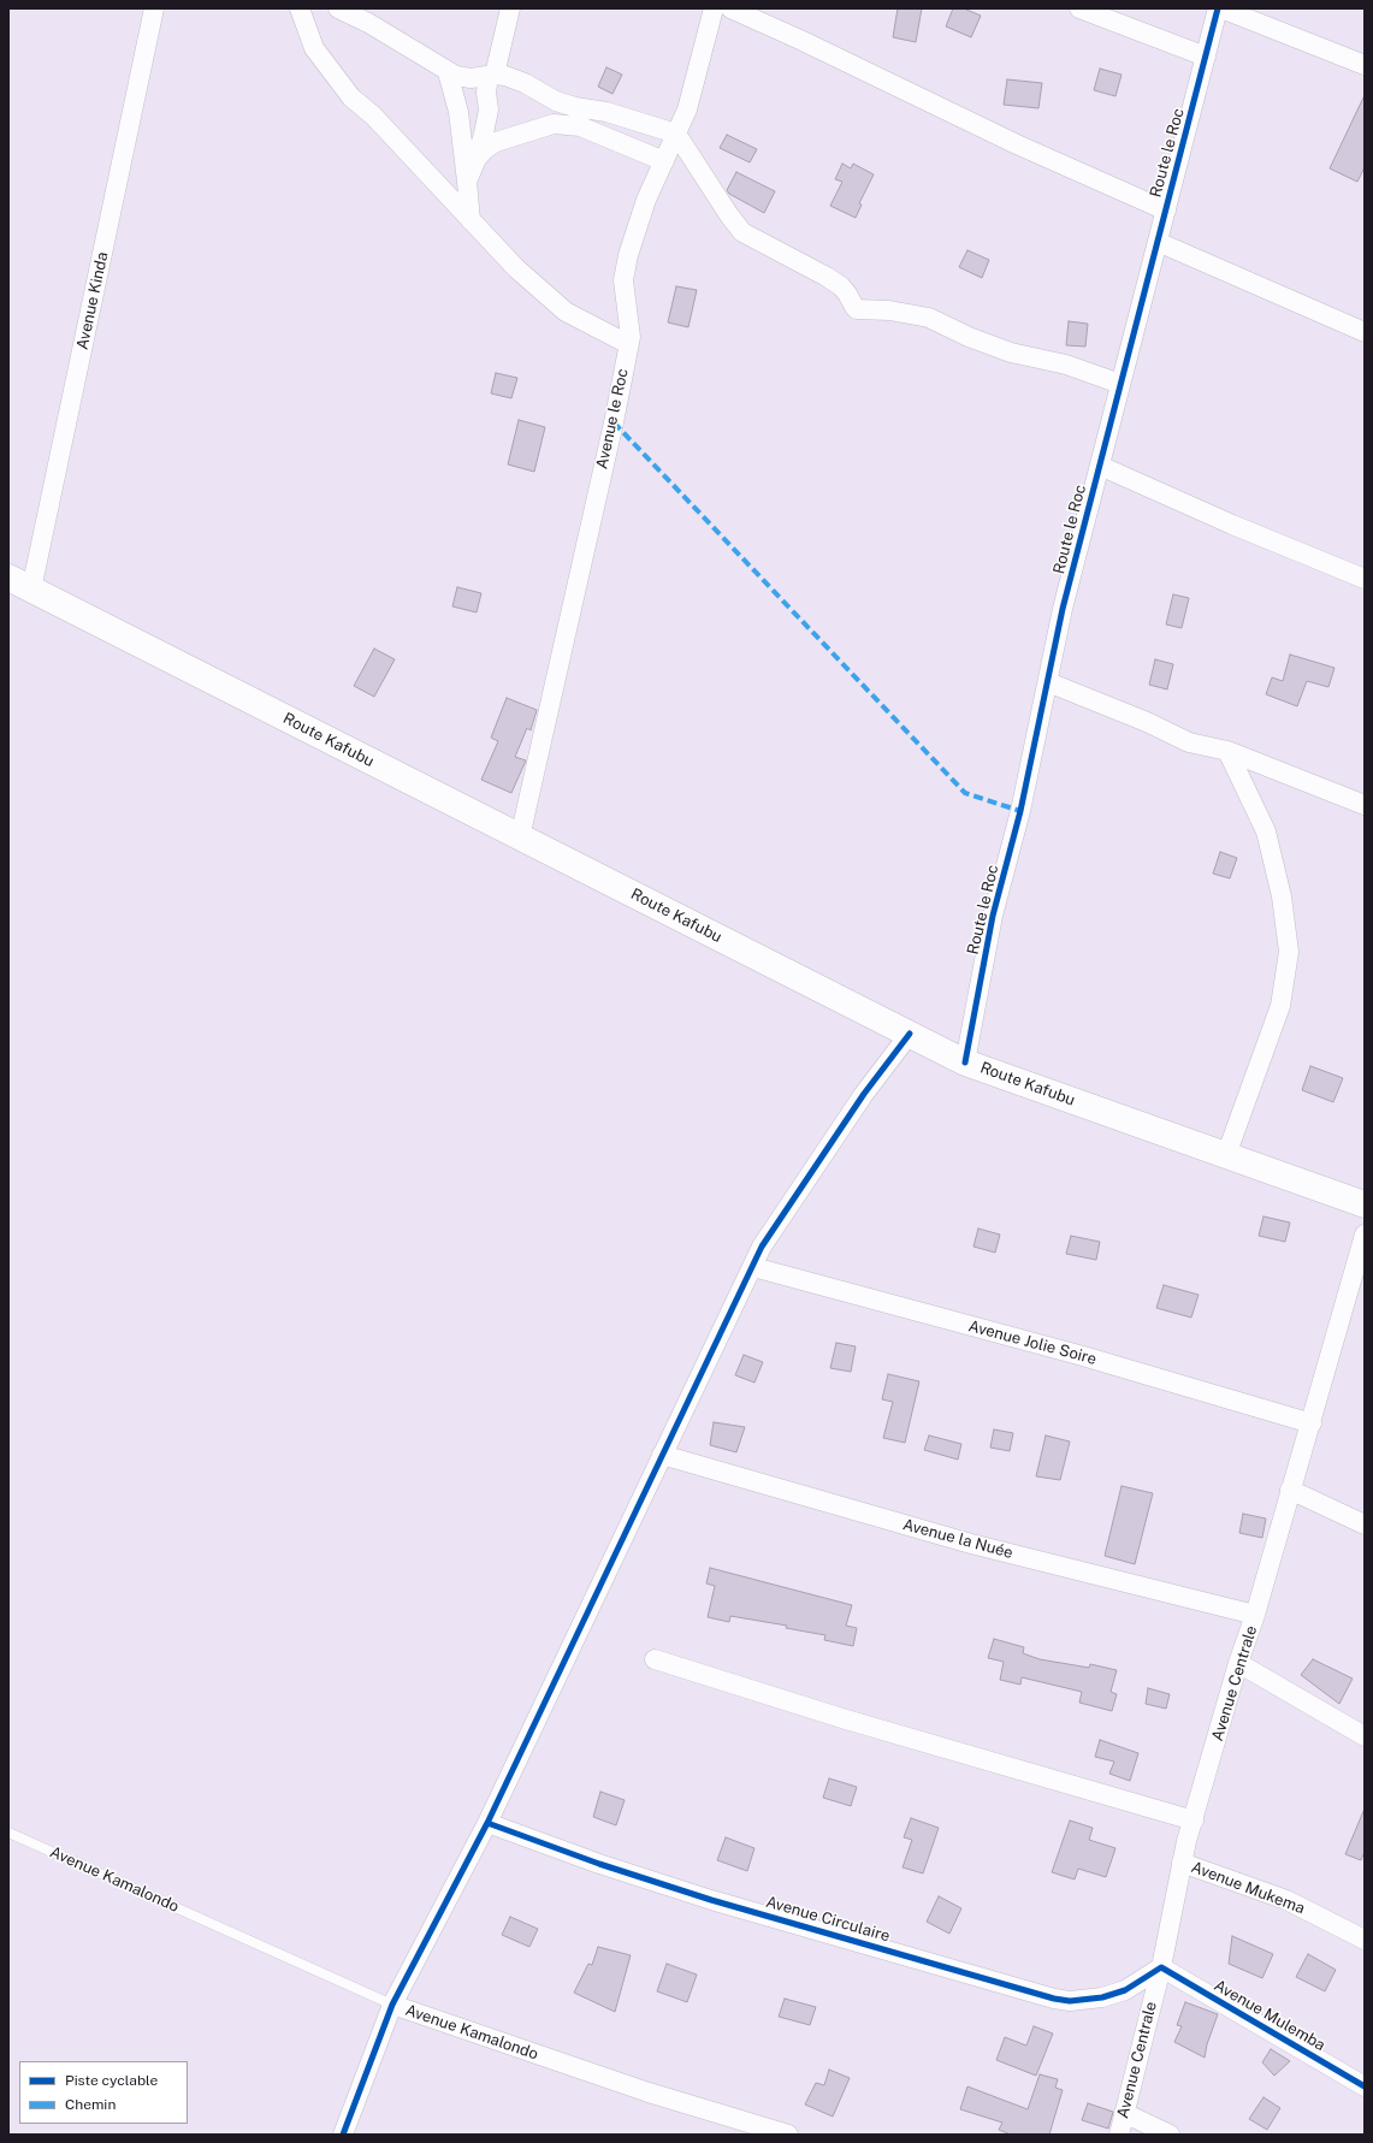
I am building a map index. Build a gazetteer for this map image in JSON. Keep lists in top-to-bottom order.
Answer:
{
  "streets": {
    "main road": ["Route Kafubu"],
    "street": [
      "Route le Roc",
      "Avenue Kinda",
      "Avenue le Roc",
      "Avenue Jolie Soire",
      "Avenue la Nuée",
      "Avenue Centrale",
      "Avenue Kamalondo",
      "Avenue Mukema",
      "Avenue Circulaire",
      "Avenue Mulemba"
    ]
  },
  "crossings": [
    ["Route le Roc", "Route Kafubu"],
    ["Avenue Kinda", "Route Kafubu"],
    ["Avenue le Roc", "Route Kafubu"],
    ["Avenue Jolie Soire", "Avenue Centrale"],
    ["Avenue la Nuée", "Avenue Centrale"],
    ["Avenue Centrale", "Avenue Mukema"],
    ["Avenue Centrale", "Avenue Circulaire"],
    ["Avenue Centrale", "Avenue Mulemba"],
    ["Avenue Circulaire", "Avenue Mulemba"]
  ],
  "legend": ["Piste cyclable", "Chemin"]
}
